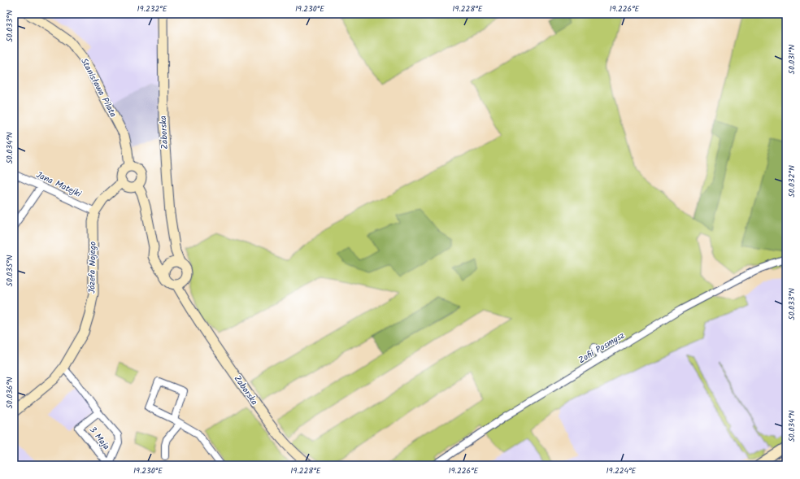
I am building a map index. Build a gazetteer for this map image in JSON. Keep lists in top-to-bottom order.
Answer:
{
  "streets": {
    "street": [
      "Stanisława Pilata",
      "Zaborska",
      "Jana Matejki",
      "Józefa Nojego",
      "Zofii Posmysz",
      "3 Maja"
    ]
  },
  "crossings": [
    ["Stanisława Pilata", "Józefa Nojego"],
    ["Jana Matejki", "Józefa Nojego"],
    ["Józefa Nojego", "3 Maja"]
  ],
  "coordinates": [
    "19.232°E",
    "19.230°E",
    "19.228°E",
    "19.226°E",
    "50.033°N",
    "50.031°N",
    "50.034°N",
    "50.032°N",
    "50.035°N",
    "50.036°N",
    "19.224°E"
  ]
}
